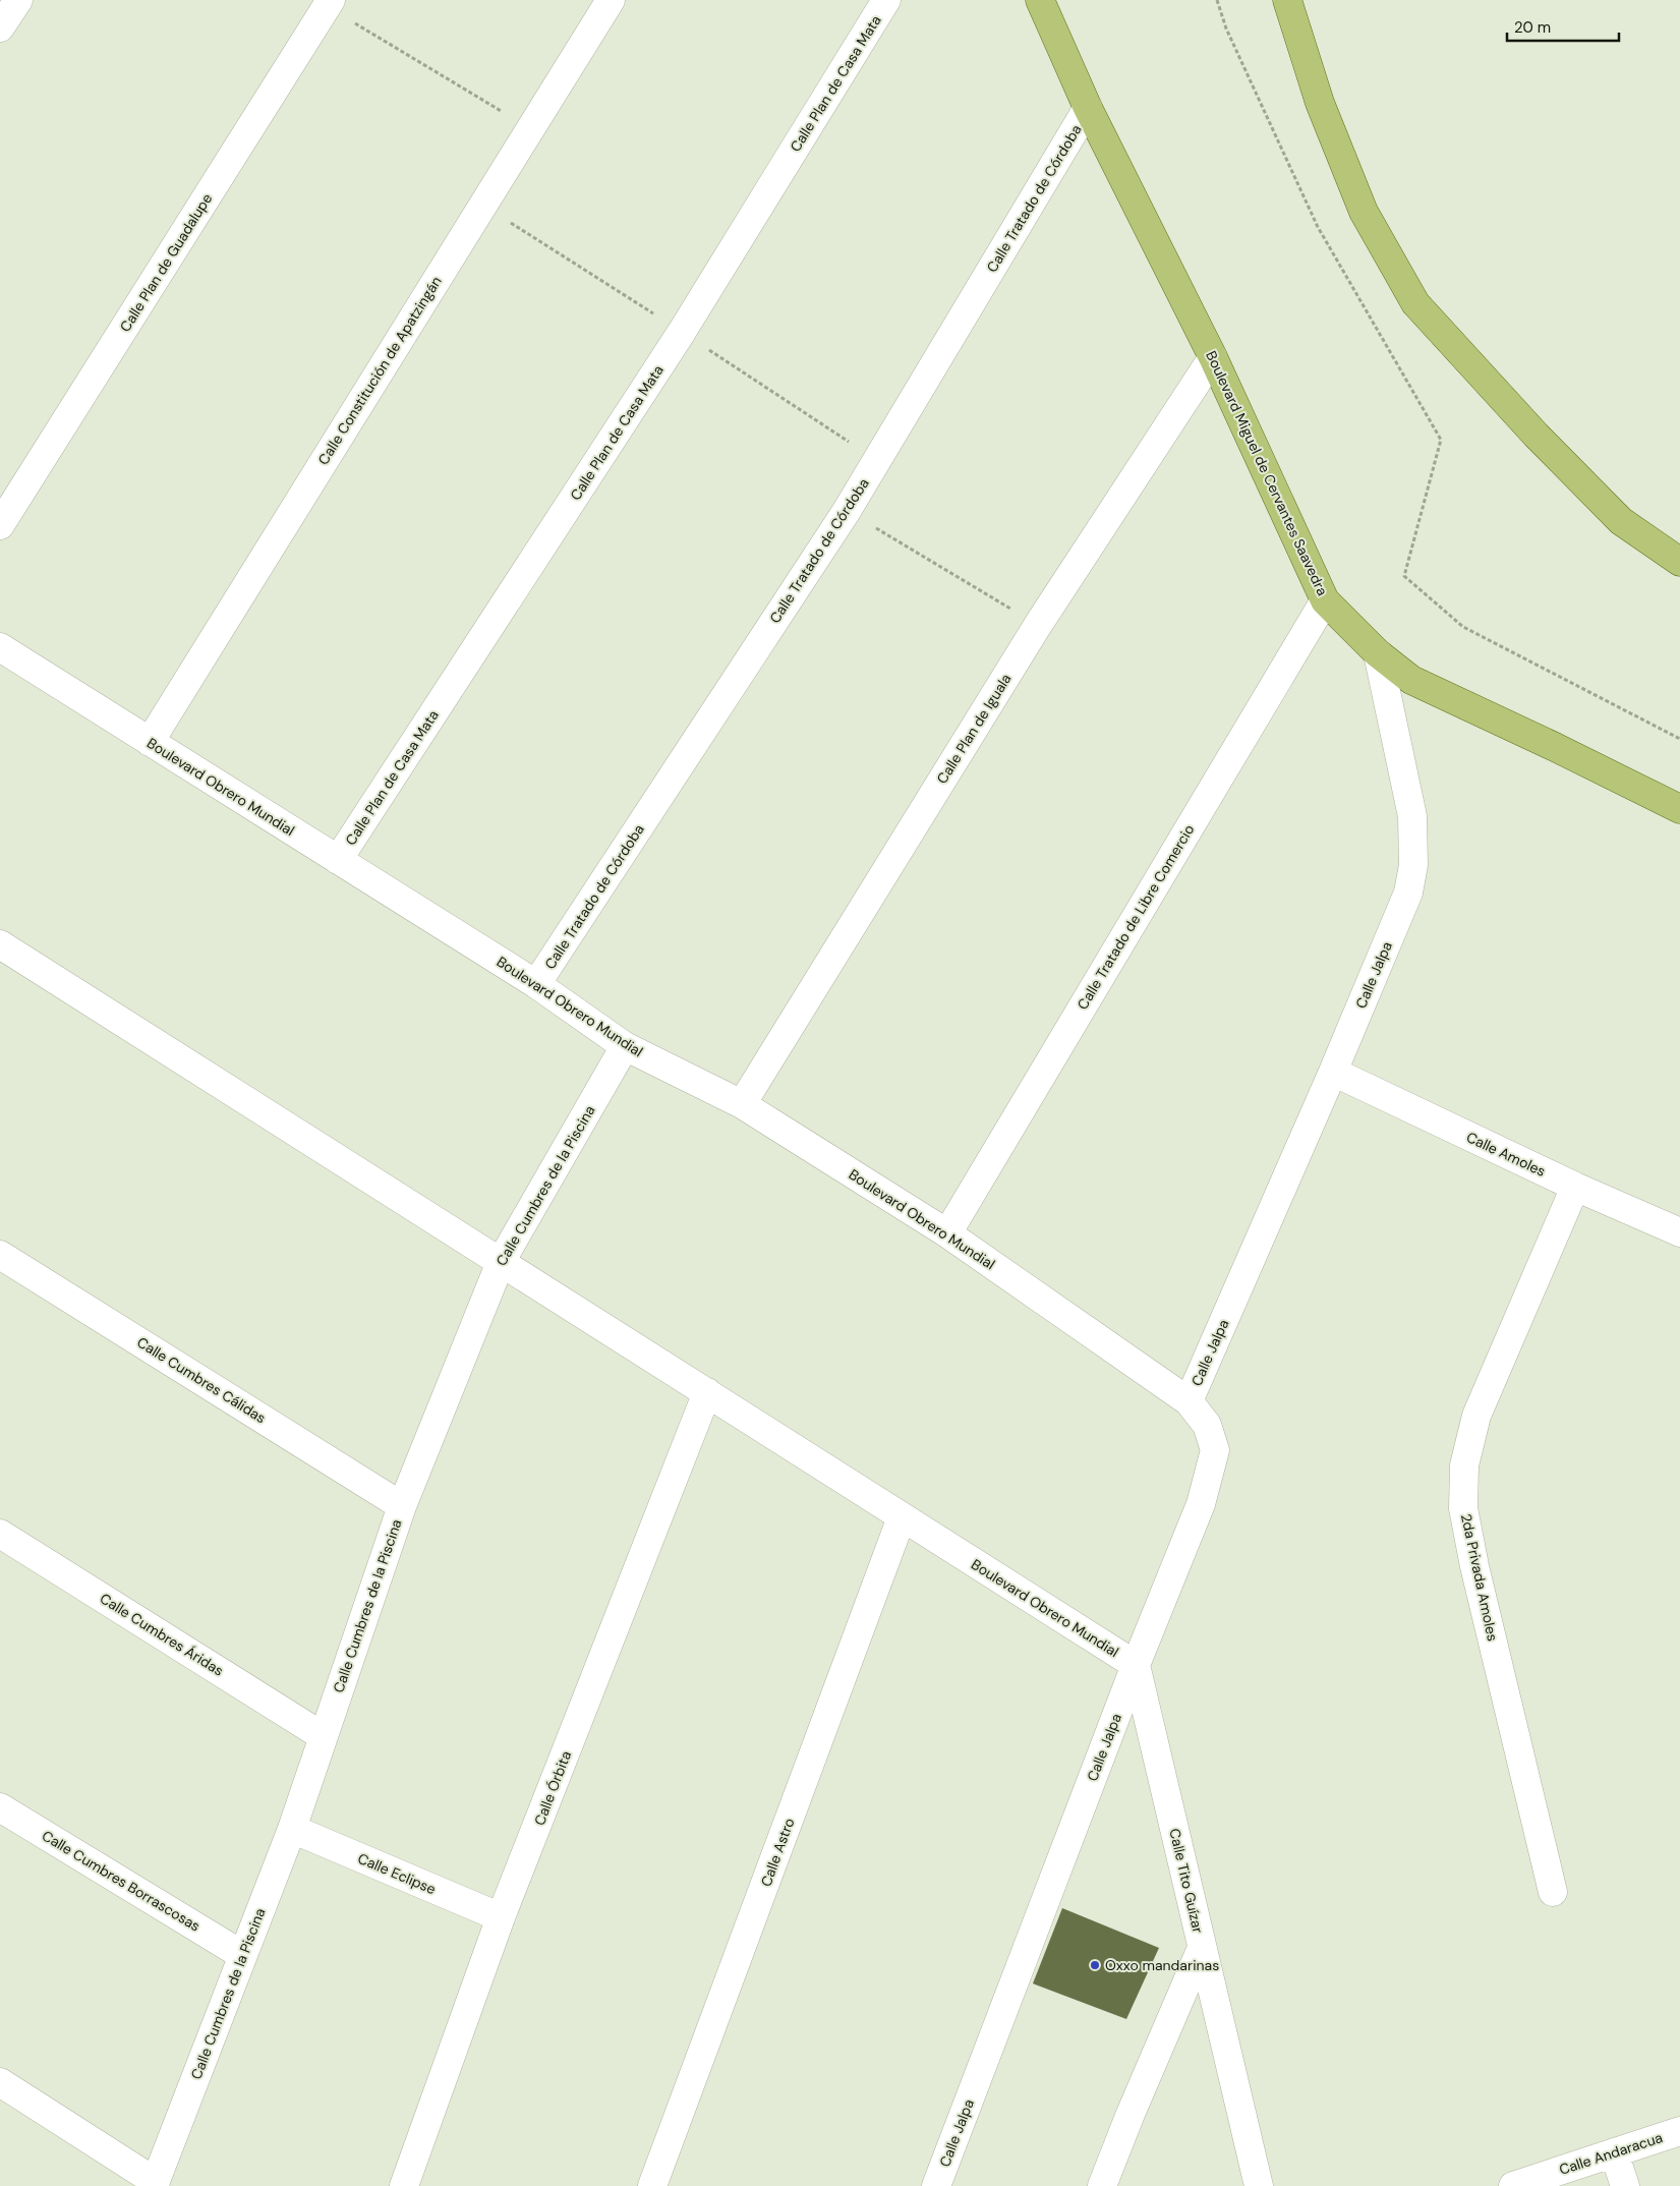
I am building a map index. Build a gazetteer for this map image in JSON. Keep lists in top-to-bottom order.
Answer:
{
  "streets": {
    "main road": ["Boulevard Miguel de Cervantes Saavedra"],
    "street": [
      "Calle Plan de Casa Mata",
      "Calle Tratado de Córdoba",
      "Calle Plan de Guadalupe",
      "Calle Constitución de Apatzingán",
      "Calle Plan de Iguala",
      "Boulevard Obrero Mundial",
      "Calle Tratado de Libre Comercio",
      "Calle Jalpa",
      "Calle Amoles",
      "Calle Cumbres de la Piscina",
      "Calle Cumbres Cálidas",
      "2da Privada Amoles",
      "Calle Cumbres Áridas",
      "Calle Órbita",
      "Calle Astro",
      "Calle Eclipse",
      "Calle Cumbres Borrascosas",
      "Calle Tito Guízar",
      "Calle Andaracua"
    ]
  },
  "crossings": [
    ["Calle Plan de Casa Mata", "Boulevard Obrero Mundial"],
    ["Calle Tratado de Córdoba", "Boulevard Miguel de Cervantes Saavedra"],
    ["Calle Tratado de Córdoba", "Boulevard Obrero Mundial"],
    ["Calle Constitución de Apatzingán", "Boulevard Obrero Mundial"],
    ["Boulevard Miguel de Cervantes Saavedra", "Calle Plan de Iguala"],
    ["Boulevard Miguel de Cervantes Saavedra", "Calle Tratado de Libre Comercio"],
    ["Boulevard Miguel de Cervantes Saavedra", "Calle Jalpa"],
    ["Calle Plan de Iguala", "Boulevard Obrero Mundial"],
    ["Boulevard Obrero Mundial", "Calle Tratado de Libre Comercio"],
    ["Boulevard Obrero Mundial", "Calle Jalpa"],
    ["Boulevard Obrero Mundial", "Calle Cumbres de la Piscina"],
    ["Boulevard Obrero Mundial", "Calle Órbita"],
    ["Boulevard Obrero Mundial", "Calle Astro"],
    ["Boulevard Obrero Mundial", "Calle Tito Guízar"],
    ["Calle Jalpa", "Calle Amoles"],
    ["Calle Jalpa", "Calle Tito Guízar"],
    ["Calle Amoles", "2da Privada Amoles"],
    ["Calle Cumbres de la Piscina", "Calle Cumbres Cálidas"],
    ["Calle Cumbres de la Piscina", "Calle Cumbres Áridas"],
    ["Calle Cumbres de la Piscina", "Calle Eclipse"],
    ["Calle Cumbres de la Piscina", "Calle Cumbres Borrascosas"],
    ["Calle Órbita", "Calle Eclipse"]
  ],
  "places": ["Oxxo mandarinas"],
  "scale_bar": "20 m"
}
